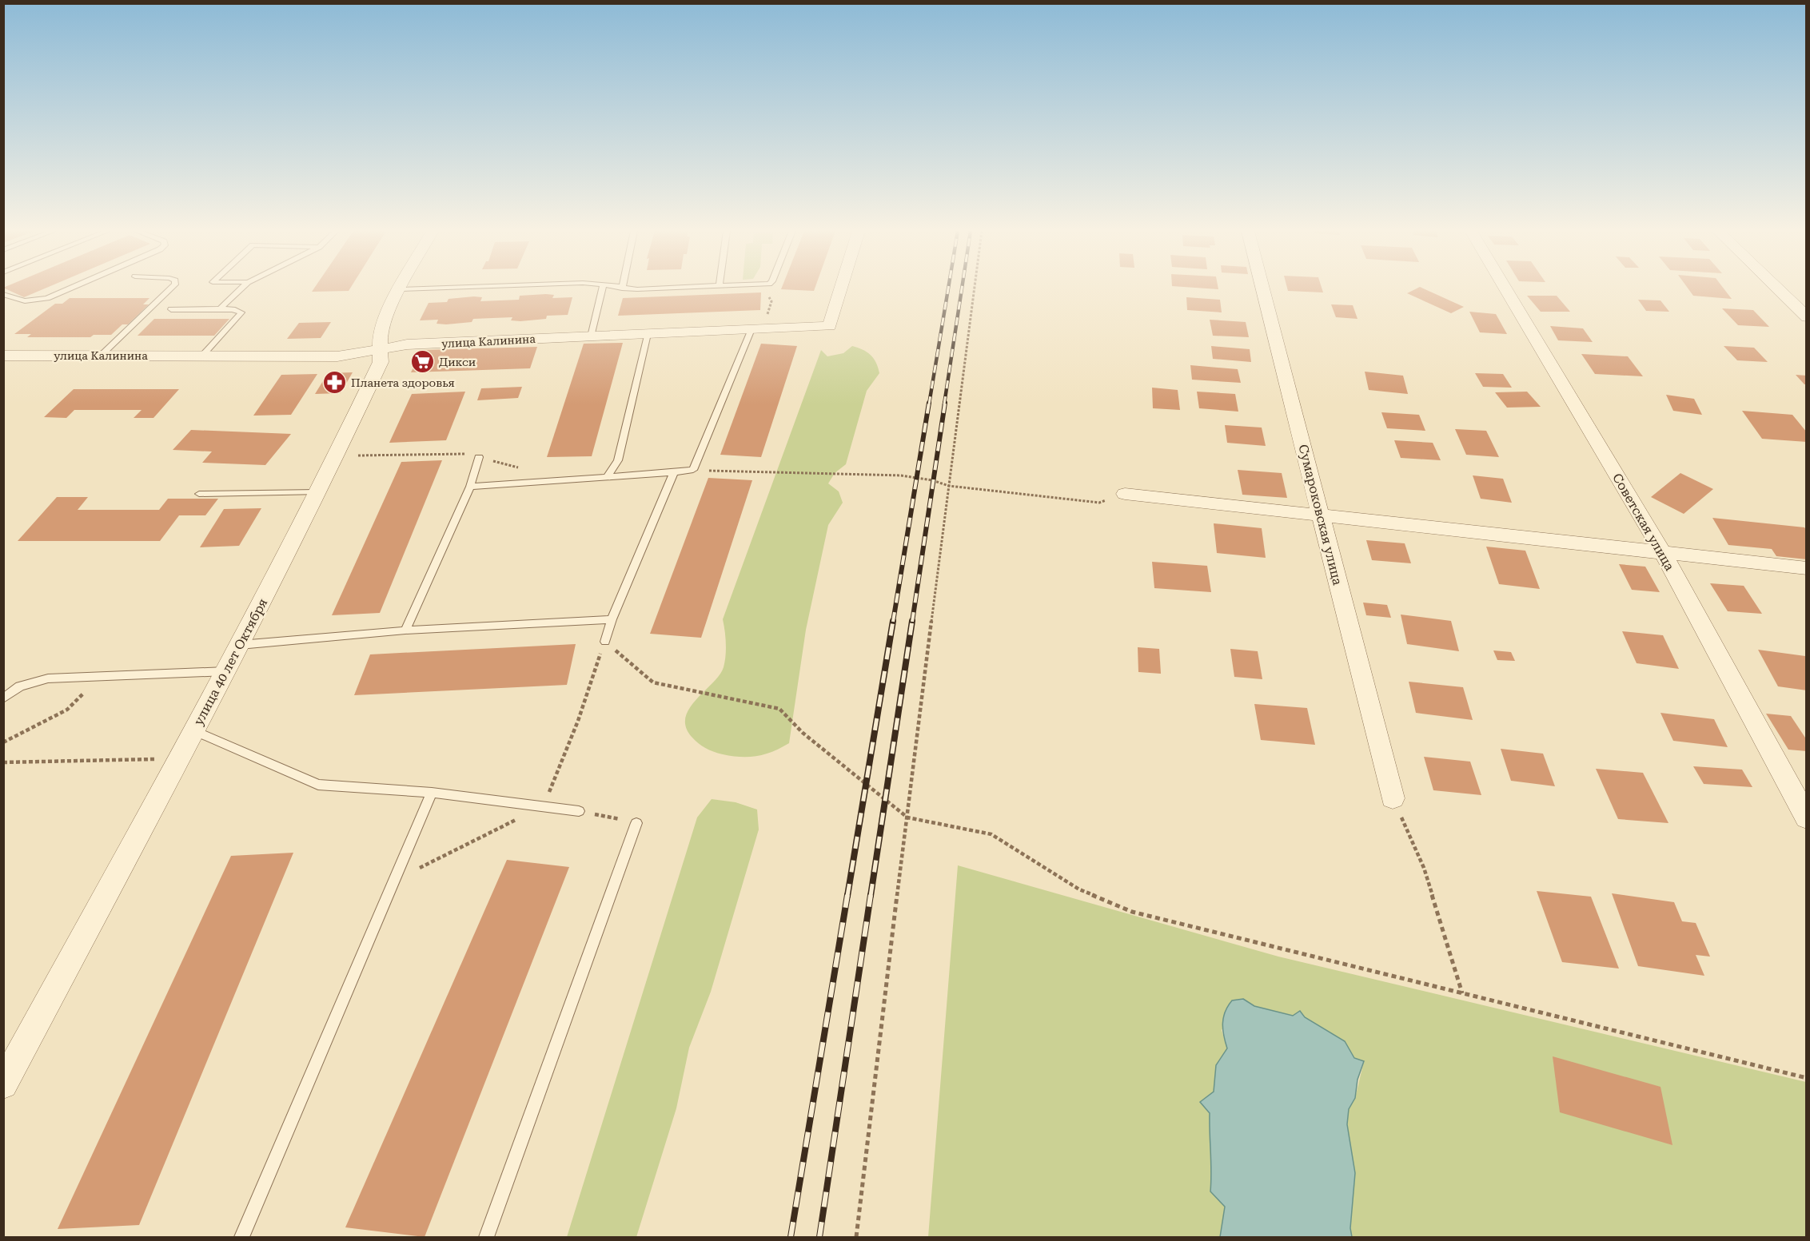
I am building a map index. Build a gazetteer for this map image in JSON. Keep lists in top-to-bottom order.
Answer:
{
  "streets": {
    "street": [
      "улица Калинина",
      "Сумароковская улица",
      "Советская улица",
      "улица 40 лет Октября"
    ]
  },
  "crossings": [
    ["улица Калинина", "улица 40 лет Октября"]
  ],
  "places": {
    "supermarket": ["Дикси"],
    "pharmacy": ["Планета здоровья"]
  }
}
